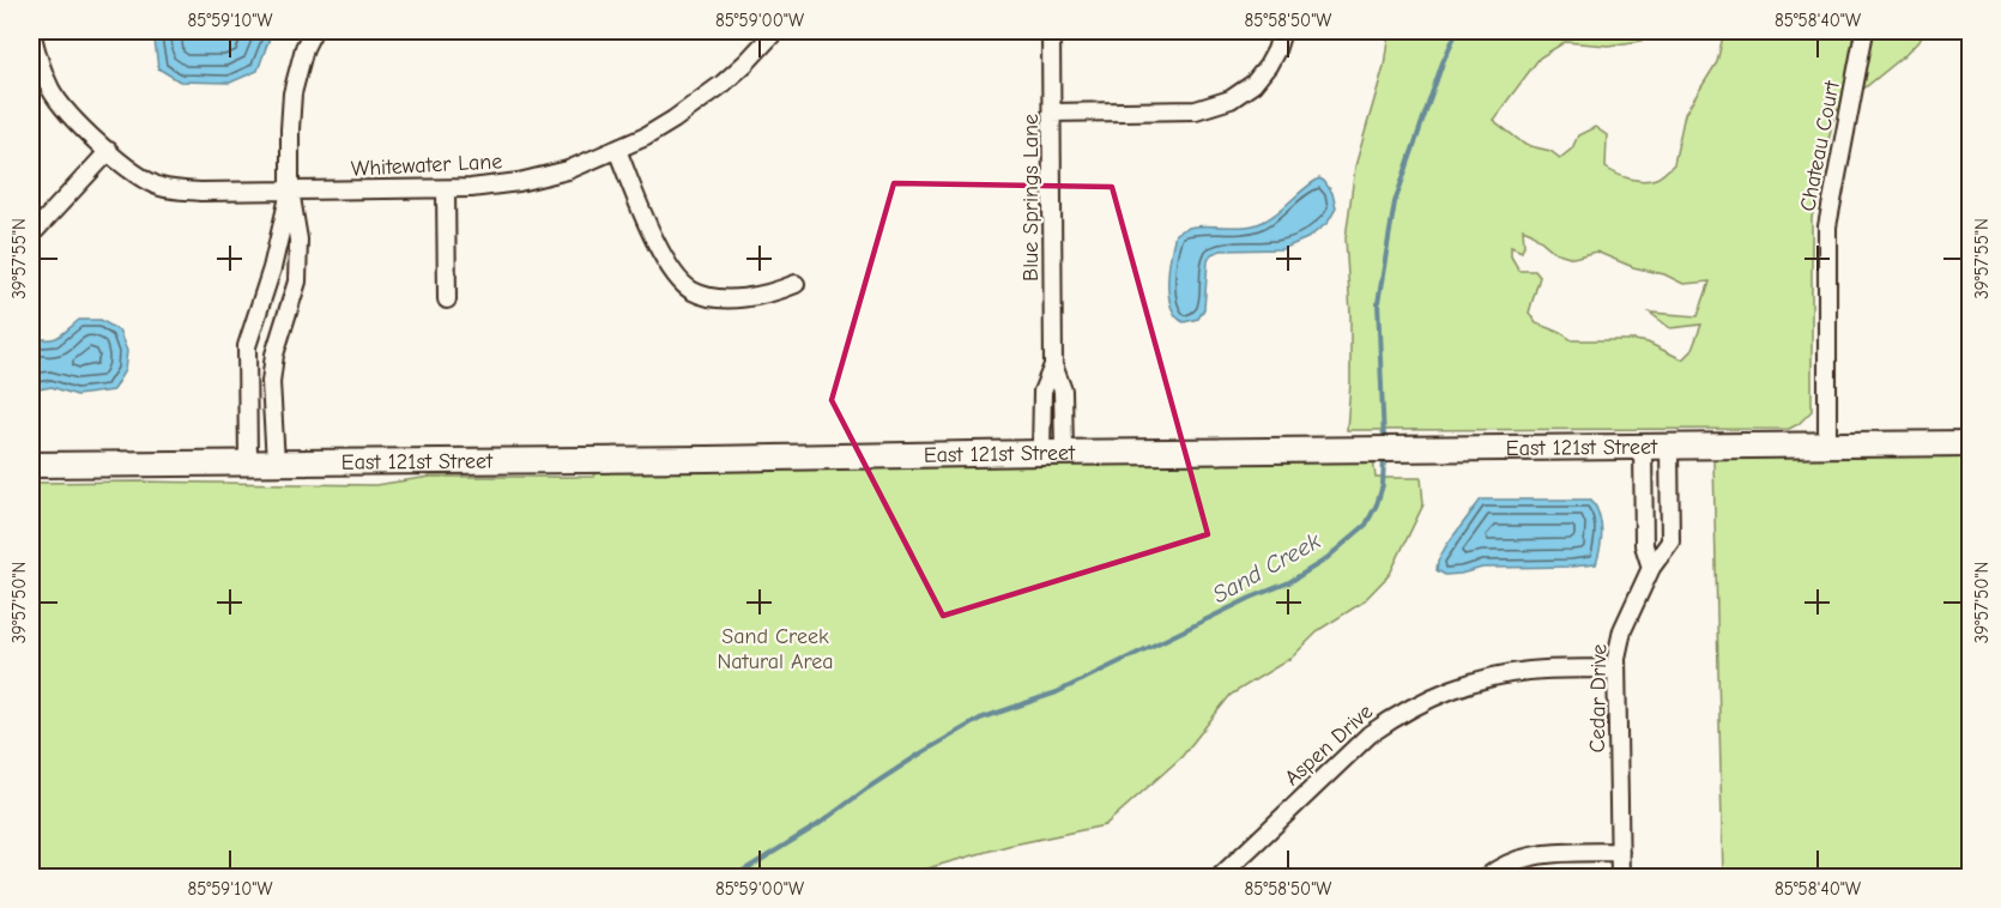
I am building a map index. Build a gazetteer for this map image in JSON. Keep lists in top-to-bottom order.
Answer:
{
  "streets": {
    "street": [
      "Chateau Court",
      "Whitewater Lane",
      "Blue Springs Lane",
      "East 121st Street",
      "Cedar Drive",
      "Aspen Drive"
    ]
  },
  "crossings": [
    ["Chateau Court", "East 121st Street"],
    ["Blue Springs Lane", "East 121st Street"],
    ["East 121st Street", "Cedar Drive"],
    ["Cedar Drive", "Aspen Drive"]
  ],
  "water": ["Sand Creek"],
  "parks": ["Sand Creek Natural Area"],
  "coordinates": [
    "85°59'10\"W",
    "85°59'00\"W",
    "85°58'50\"W",
    "85°58'40\"W",
    "39°57'55\"N",
    "39°57'50\"N"
  ]
}
